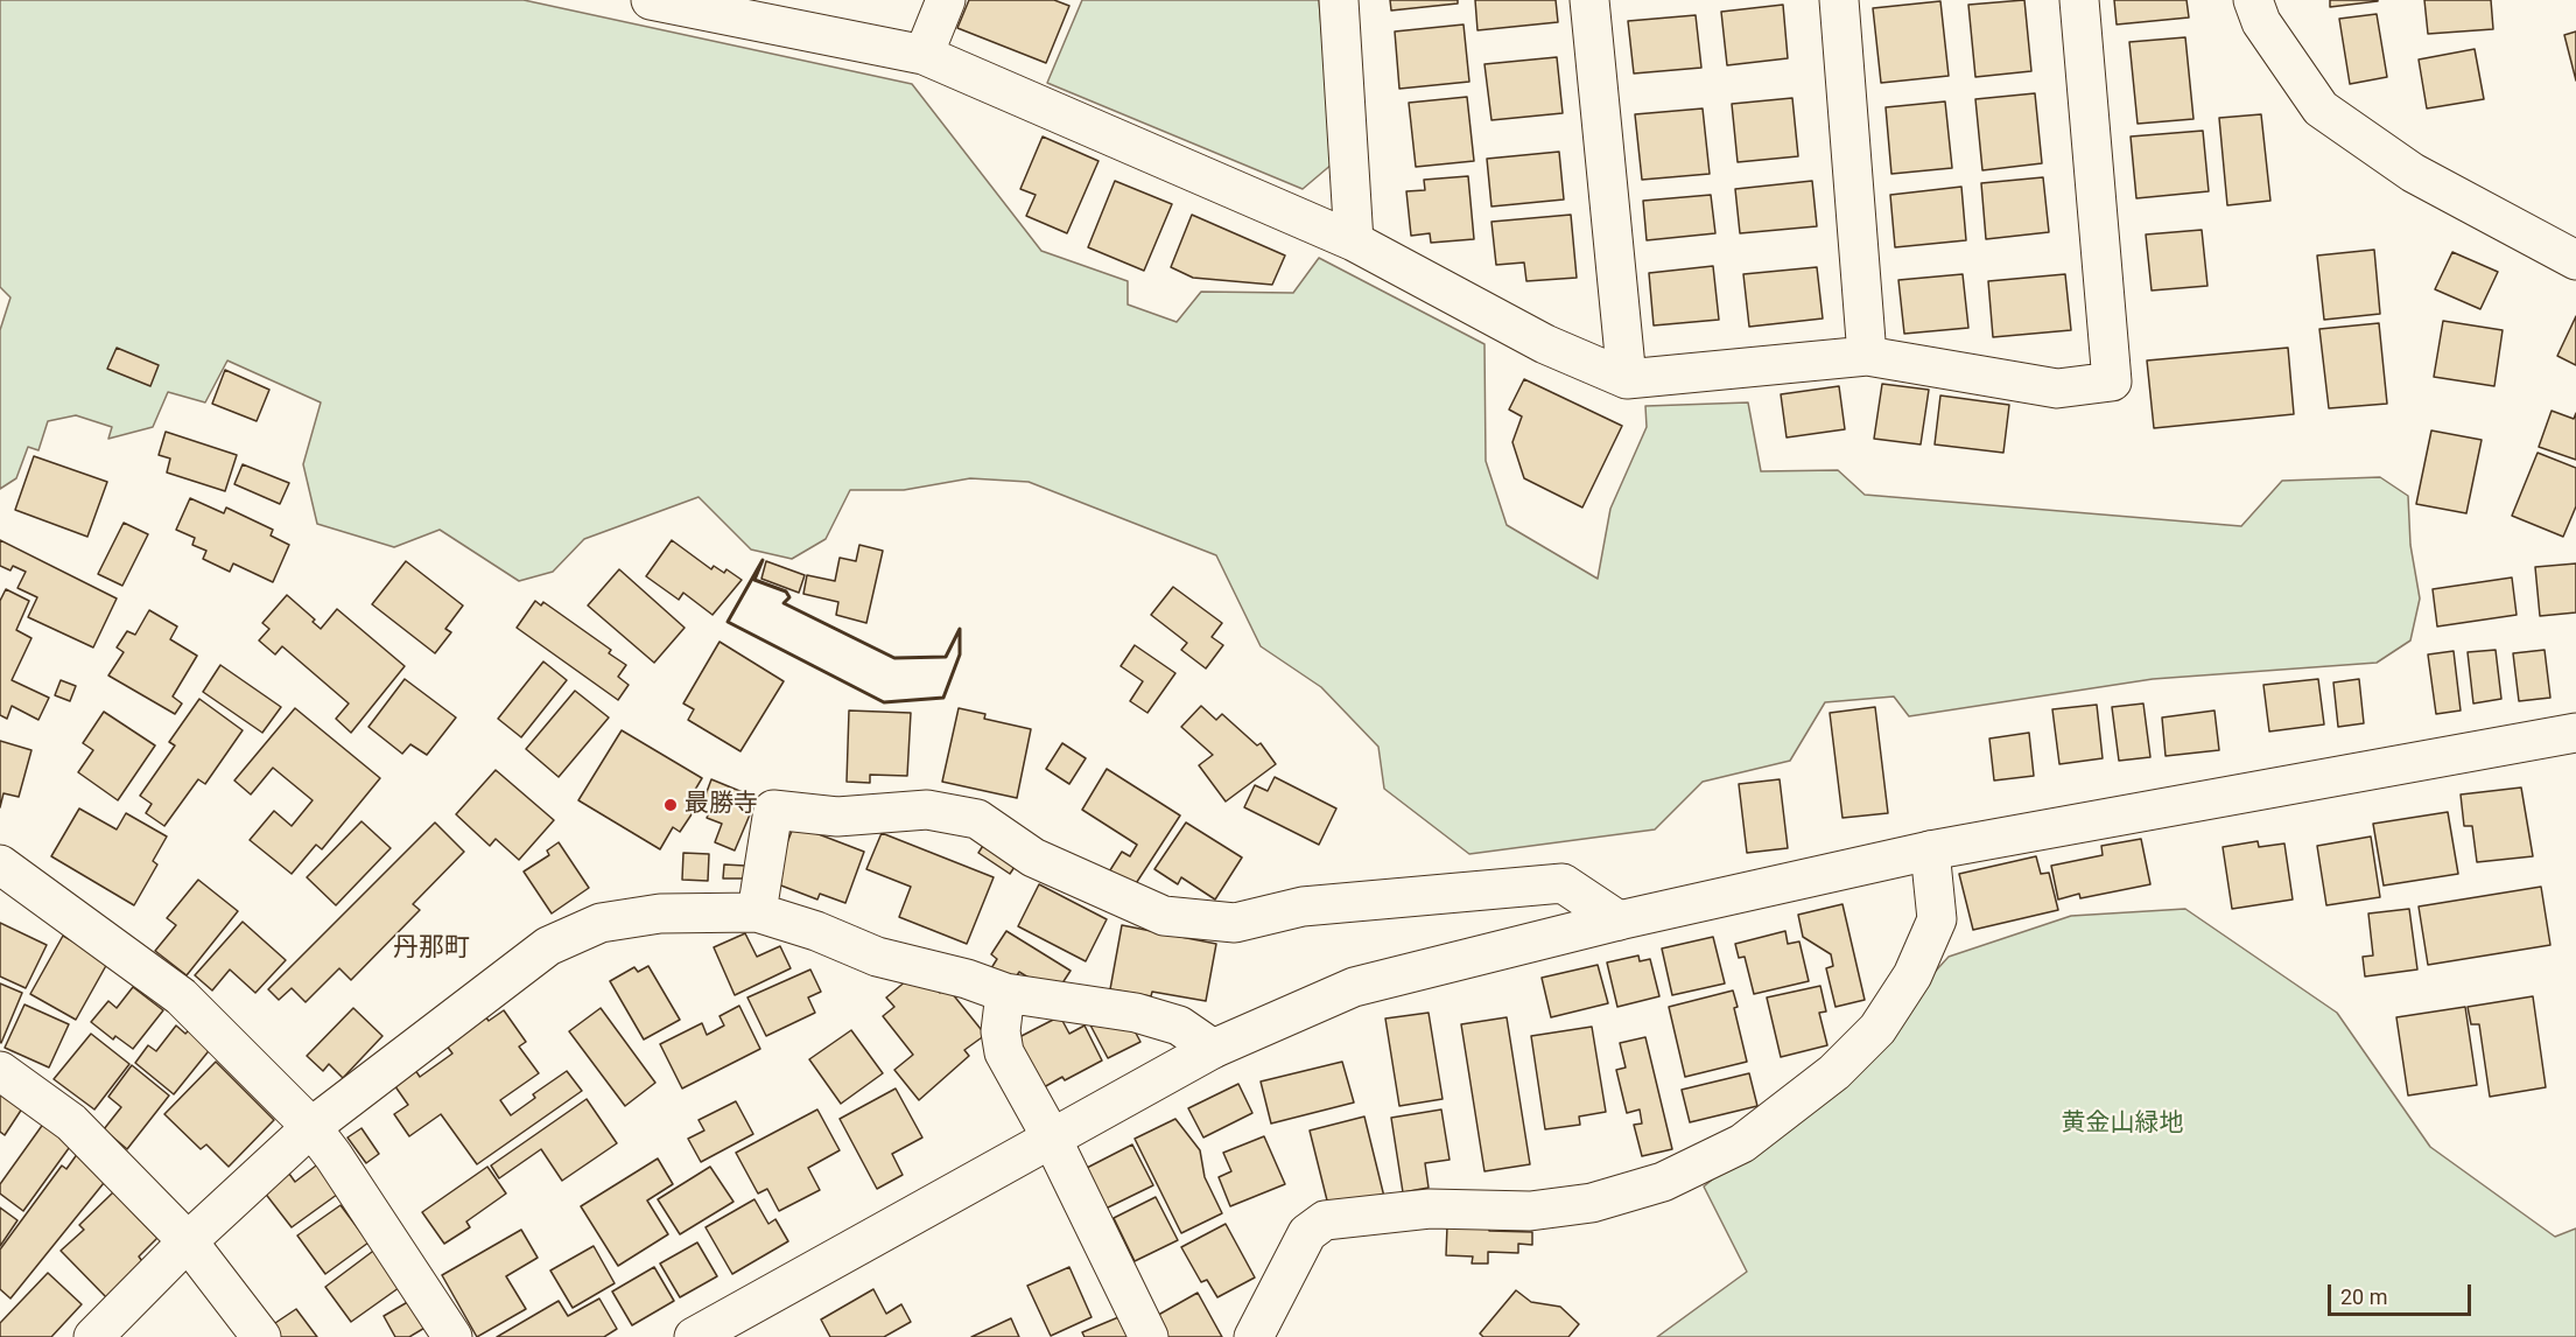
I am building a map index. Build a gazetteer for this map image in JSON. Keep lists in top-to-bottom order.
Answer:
{
  "districts": ["丹那町"],
  "parks": ["黄金山緑地"],
  "places": ["最勝寺"],
  "scale_bar": "20 m"
}
